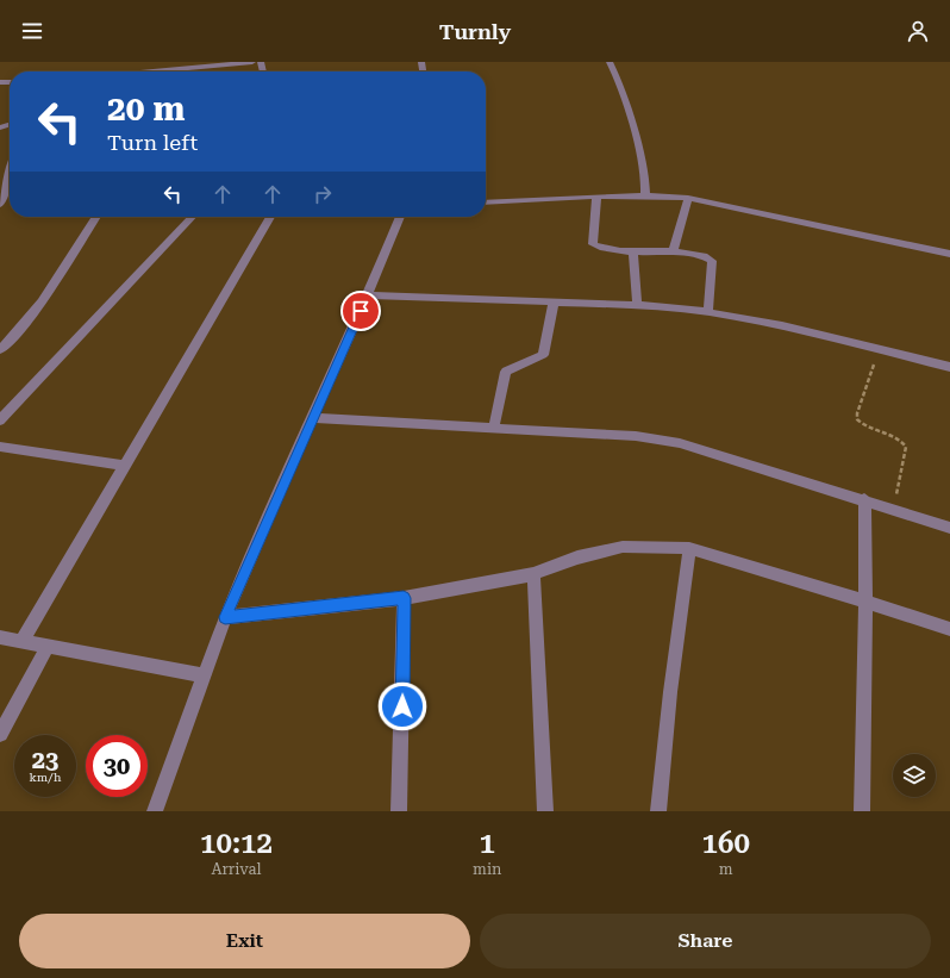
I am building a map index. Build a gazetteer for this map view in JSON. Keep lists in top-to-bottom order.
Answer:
{
  "page": {
    "header": "Turnly",
    "turn": ["20 m", "Turn left"],
    "speed": "23 km/h",
    "limit": "30",
    "eta": [
      "10:12",
      "Arrival",
      "1",
      "min",
      "160",
      "m"
    ],
    "buttons": ["Exit", "Share"]
  }
}
